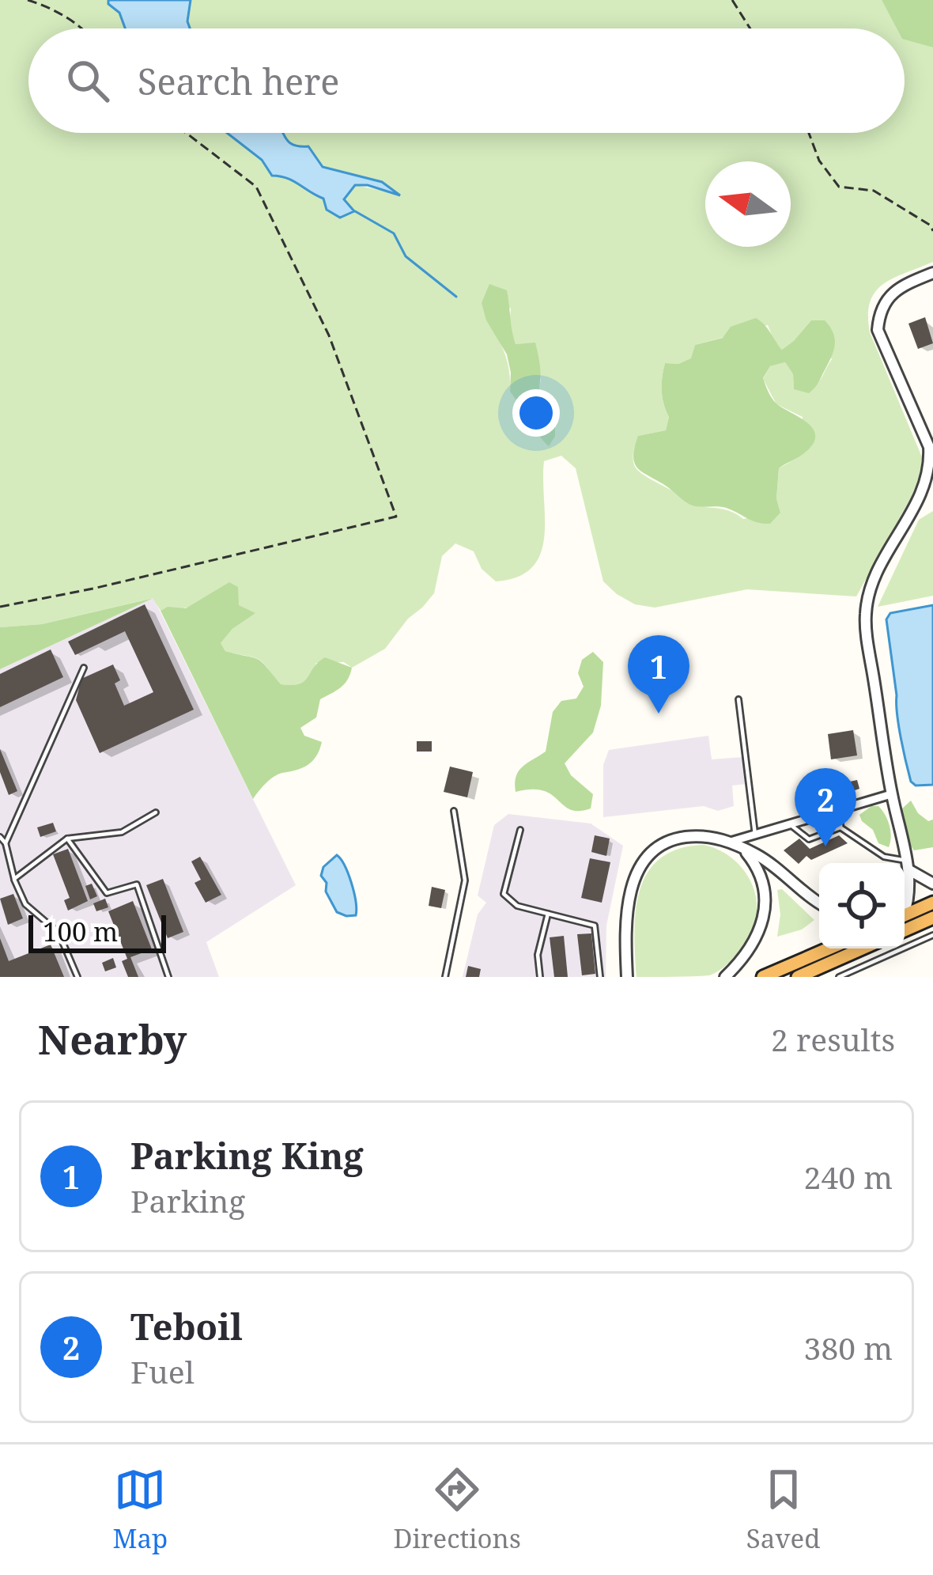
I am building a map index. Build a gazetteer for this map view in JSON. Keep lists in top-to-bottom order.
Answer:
{
  "scale_bar": "100 m",
  "north": "left",
  "page": {
    "search": "Search here",
    "pins": ["1", "2"],
    "scale": "100 m",
    "heading": ["Nearby", "2 results"],
    "list": [
      {
        "mark": "1",
        "name": "Parking King",
        "note": "Parking",
        "value": "240 m"
      },
      {
        "mark": "2",
        "name": "Teboil",
        "note": "Fuel",
        "value": "380 m"
      }
    ],
    "nav": ["Map", "Directions", "Saved"]
  }
}
